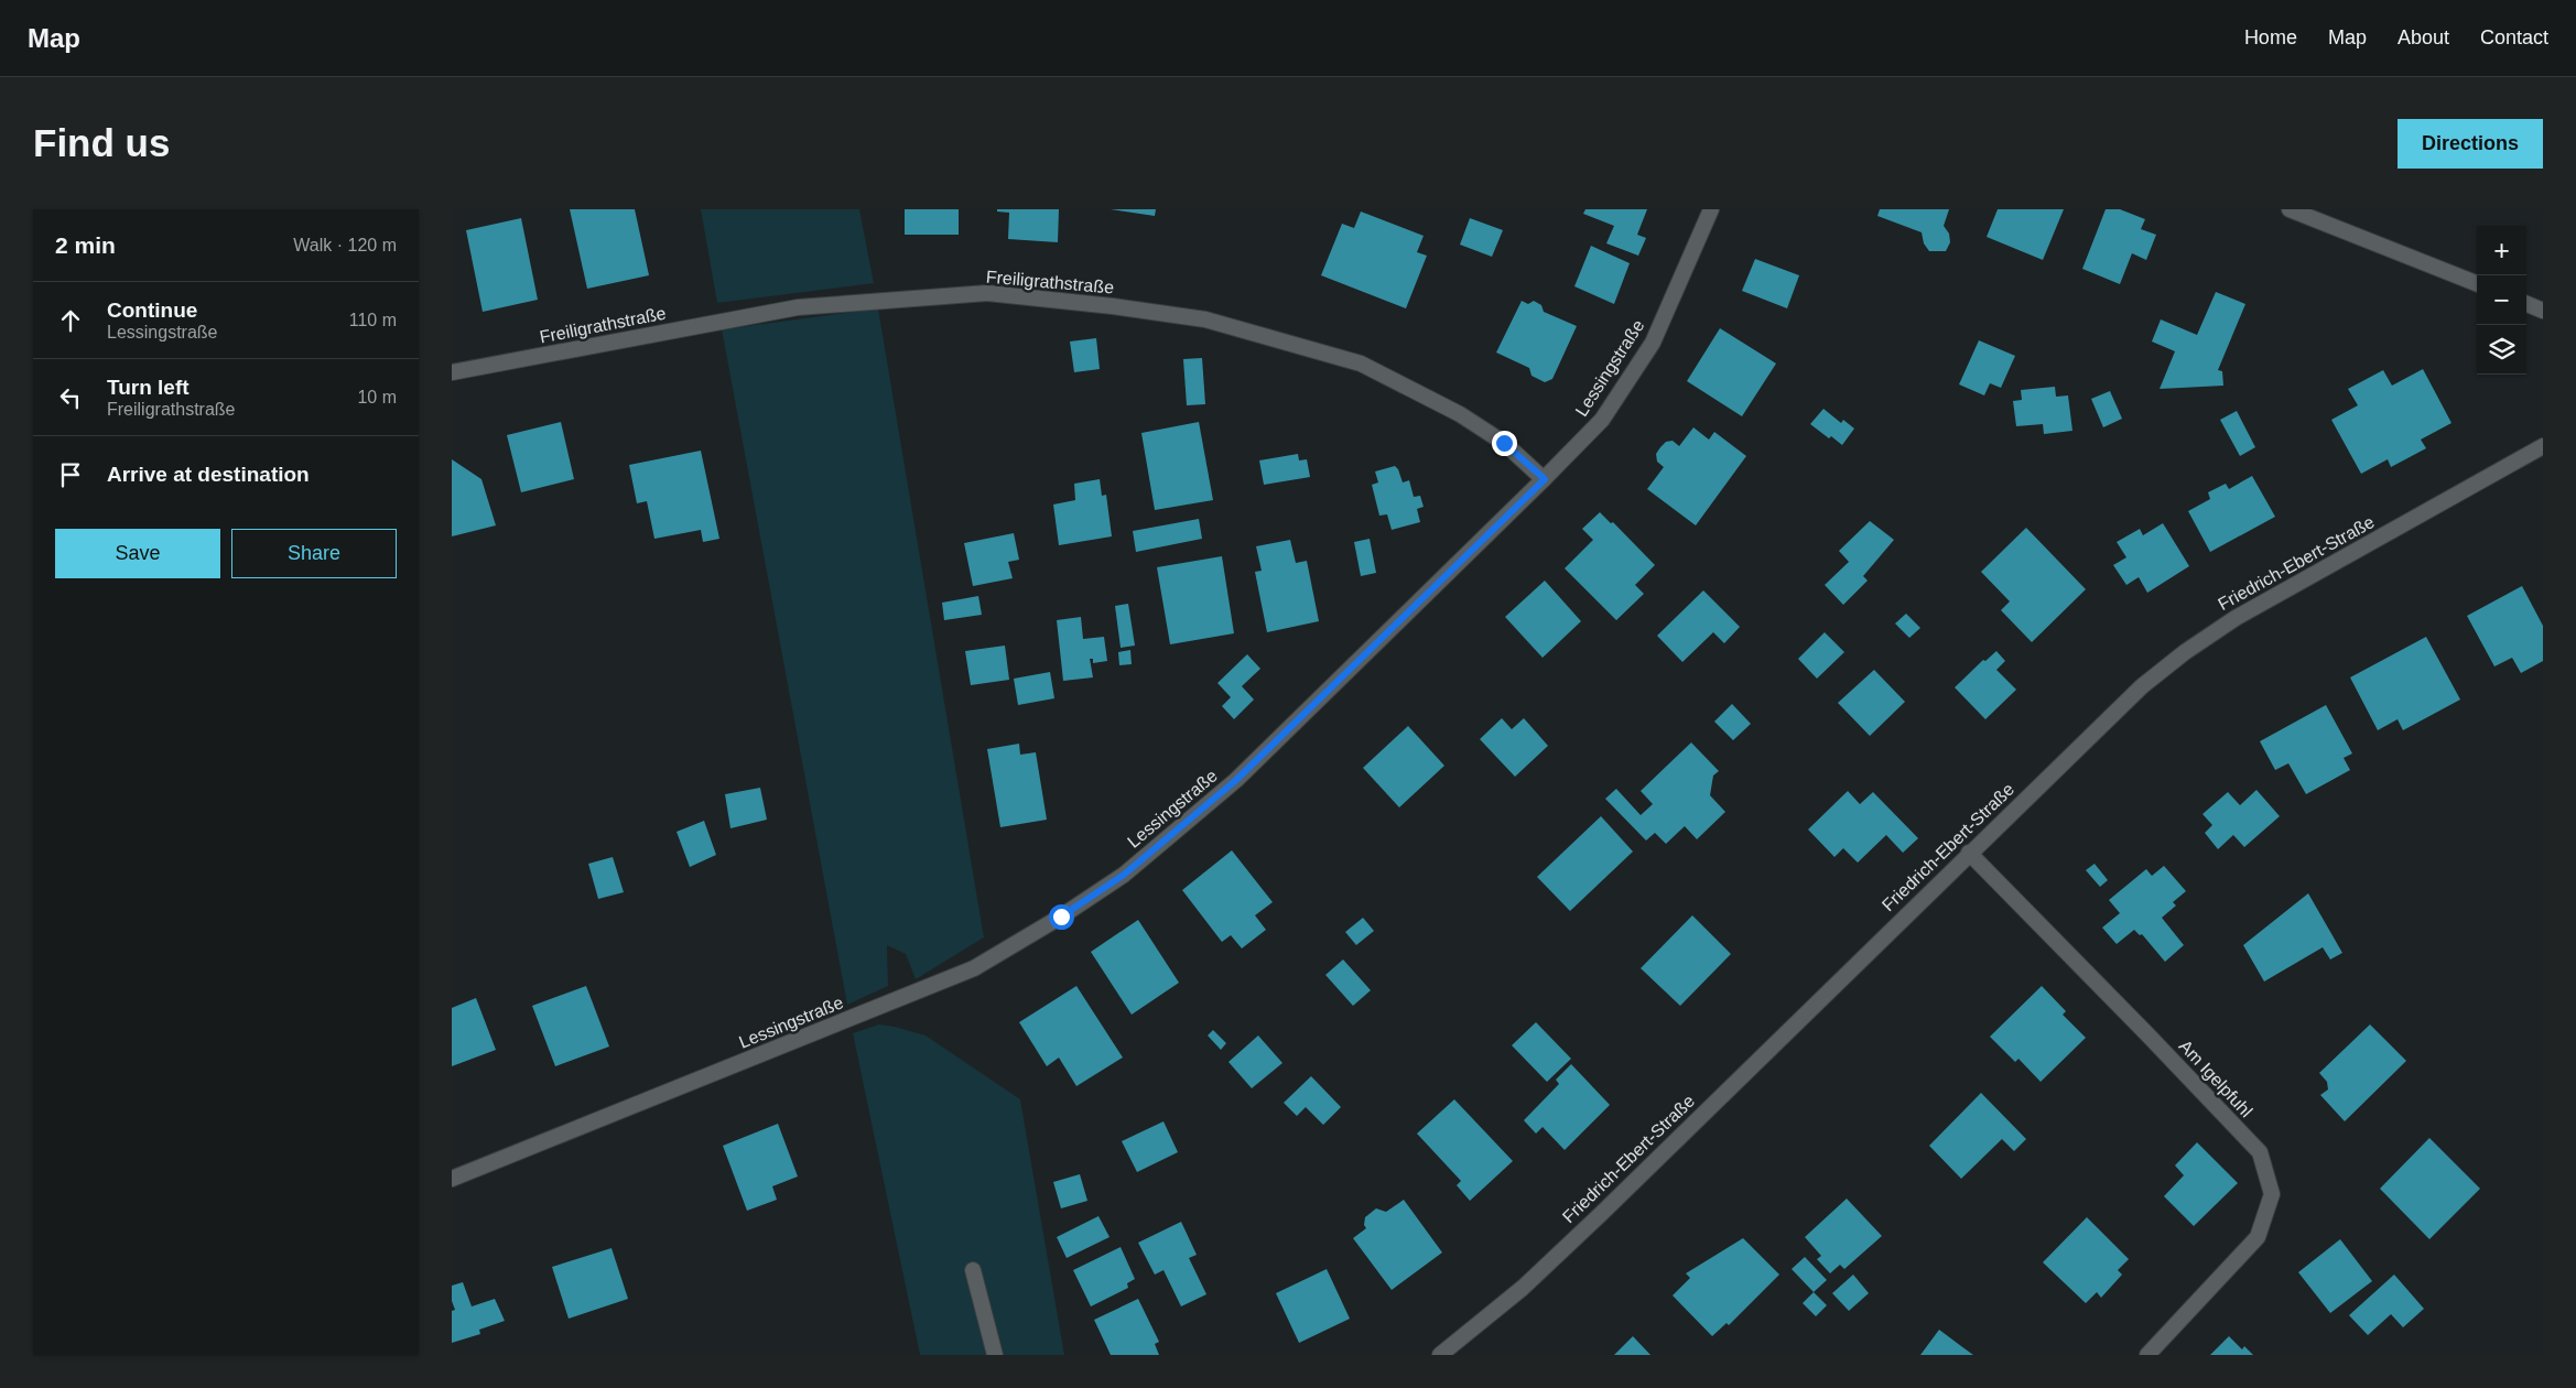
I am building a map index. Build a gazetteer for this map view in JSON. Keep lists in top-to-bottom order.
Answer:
{
  "streets": {
    "street": [
      "Freiligrathstraße",
      "Lessingstraße",
      "Friedrich-Ebert-Straße",
      "Am Igelpfuhl"
    ]
  },
  "crossings": [
    ["Freiligrathstraße", "Lessingstraße"],
    ["Friedrich-Ebert-Straße", "Am Igelpfuhl"]
  ],
  "page": {
    "header": "Map",
    "nav": [
      "Home",
      "Map",
      "About",
      "Contact"
    ],
    "buttons": [
      "Directions",
      ["Save", "Share"]
    ],
    "title": "Find us",
    "heading": ["2 min", "Walk · 120 m"],
    "map_buttons": ["+", "−"],
    "list": [
      ["Continue", "Lessingstraße", "110 m"],
      ["Turn left", "Freiligrathstraße", "10 m"],
      "Arrive at destination"
    ]
  }
}
